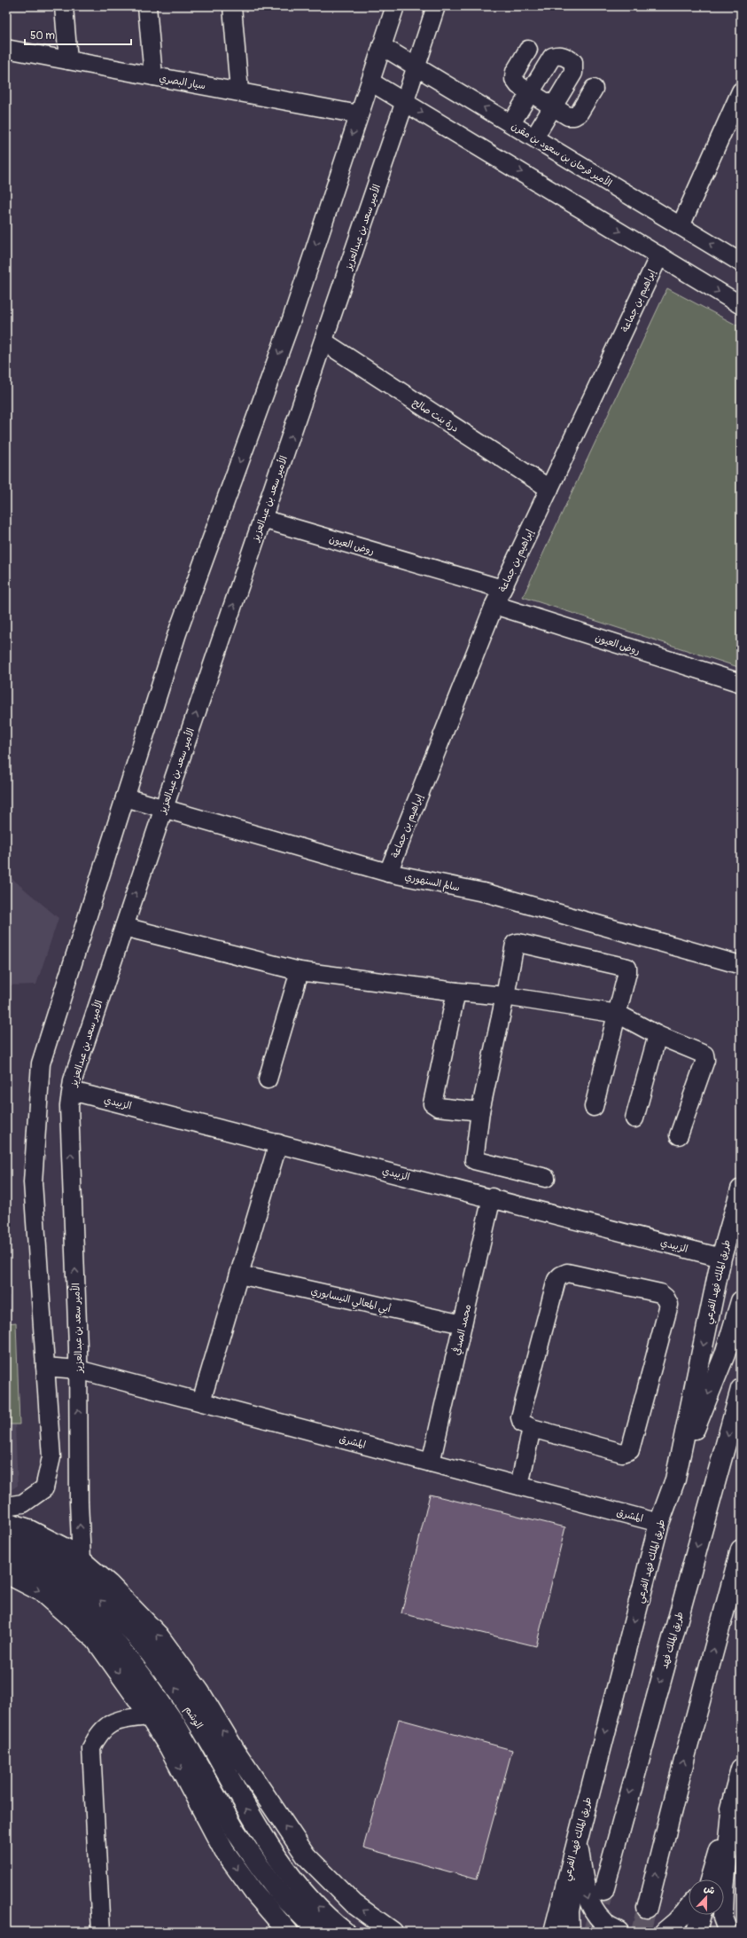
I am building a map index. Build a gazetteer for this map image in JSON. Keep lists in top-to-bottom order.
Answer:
{
  "streets": {
    "main road": ["طريق الملك فهد الفرعي", "طريق الملك فهد", "الوشم"],
    "street": [
      "سيار البصري",
      "الأمير فرحان بن سعود بن مقرن",
      "الأمير سعد بن عبدالعزيز",
      "إبراهيم بن جماعة",
      "درة بنت صالح",
      "روض العيون",
      "سالم السنهوري",
      "الزبيدي",
      "أبي المعالي النيسابوري",
      "محمد الصدفي",
      "المشرق"
    ]
  },
  "crossings": [
    ["الأمير فرحان بن سعود بن مقرن", "الأمير سعد بن عبدالعزيز"],
    ["الأمير سعد بن عبدالعزيز", "درة بنت صالح"],
    ["الأمير سعد بن عبدالعزيز", "روض العيون"],
    ["الأمير سعد بن عبدالعزيز", "سالم السنهوري"],
    ["الأمير سعد بن عبدالعزيز", "الزبيدي"],
    ["الأمير سعد بن عبدالعزيز", "المشرق"],
    ["إبراهيم بن جماعة", "درة بنت صالح"],
    ["إبراهيم بن جماعة", "روض العيون"],
    ["إبراهيم بن جماعة", "سالم السنهوري"],
    ["الزبيدي", "طريق الملك فهد الفرعي"],
    ["الزبيدي", "محمد الصدفي"],
    ["طريق الملك فهد الفرعي", "المشرق"],
    ["أبي المعالي النيسابوري", "محمد الصدفي"],
    ["محمد الصدفي", "المشرق"]
  ],
  "scale_bar": "50 m",
  "north": "top"
}
